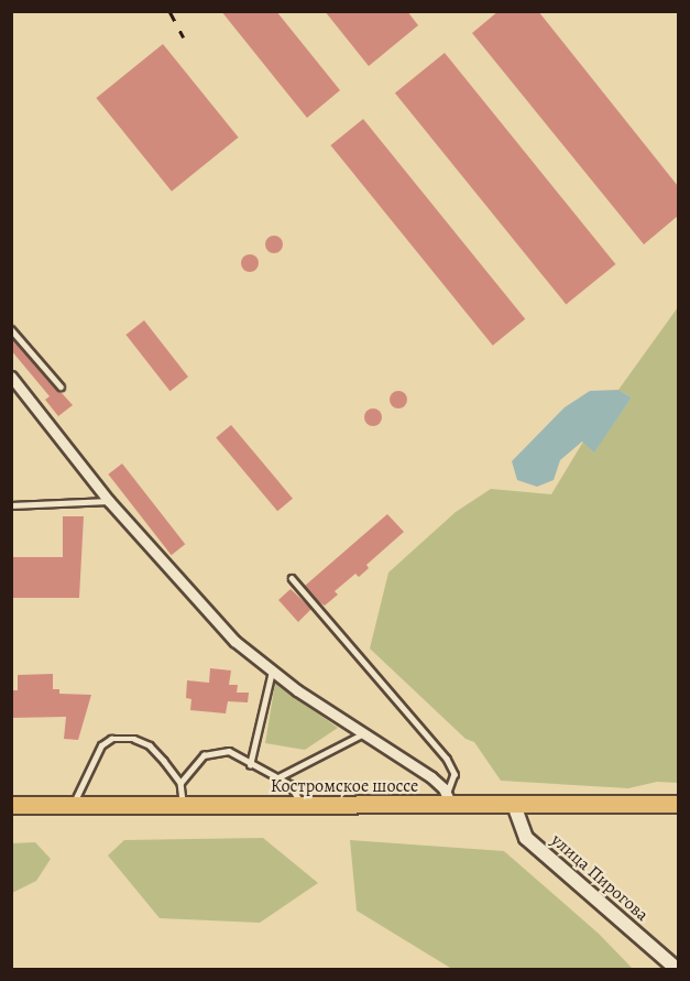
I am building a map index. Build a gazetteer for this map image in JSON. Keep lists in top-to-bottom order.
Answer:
{
  "streets": {
    "highway": ["Костромское шоссе"],
    "street": ["улица Пирогова"]
  },
  "crossings": [
    ["Костромское шоссе", "улица Пирогова"]
  ]
}
